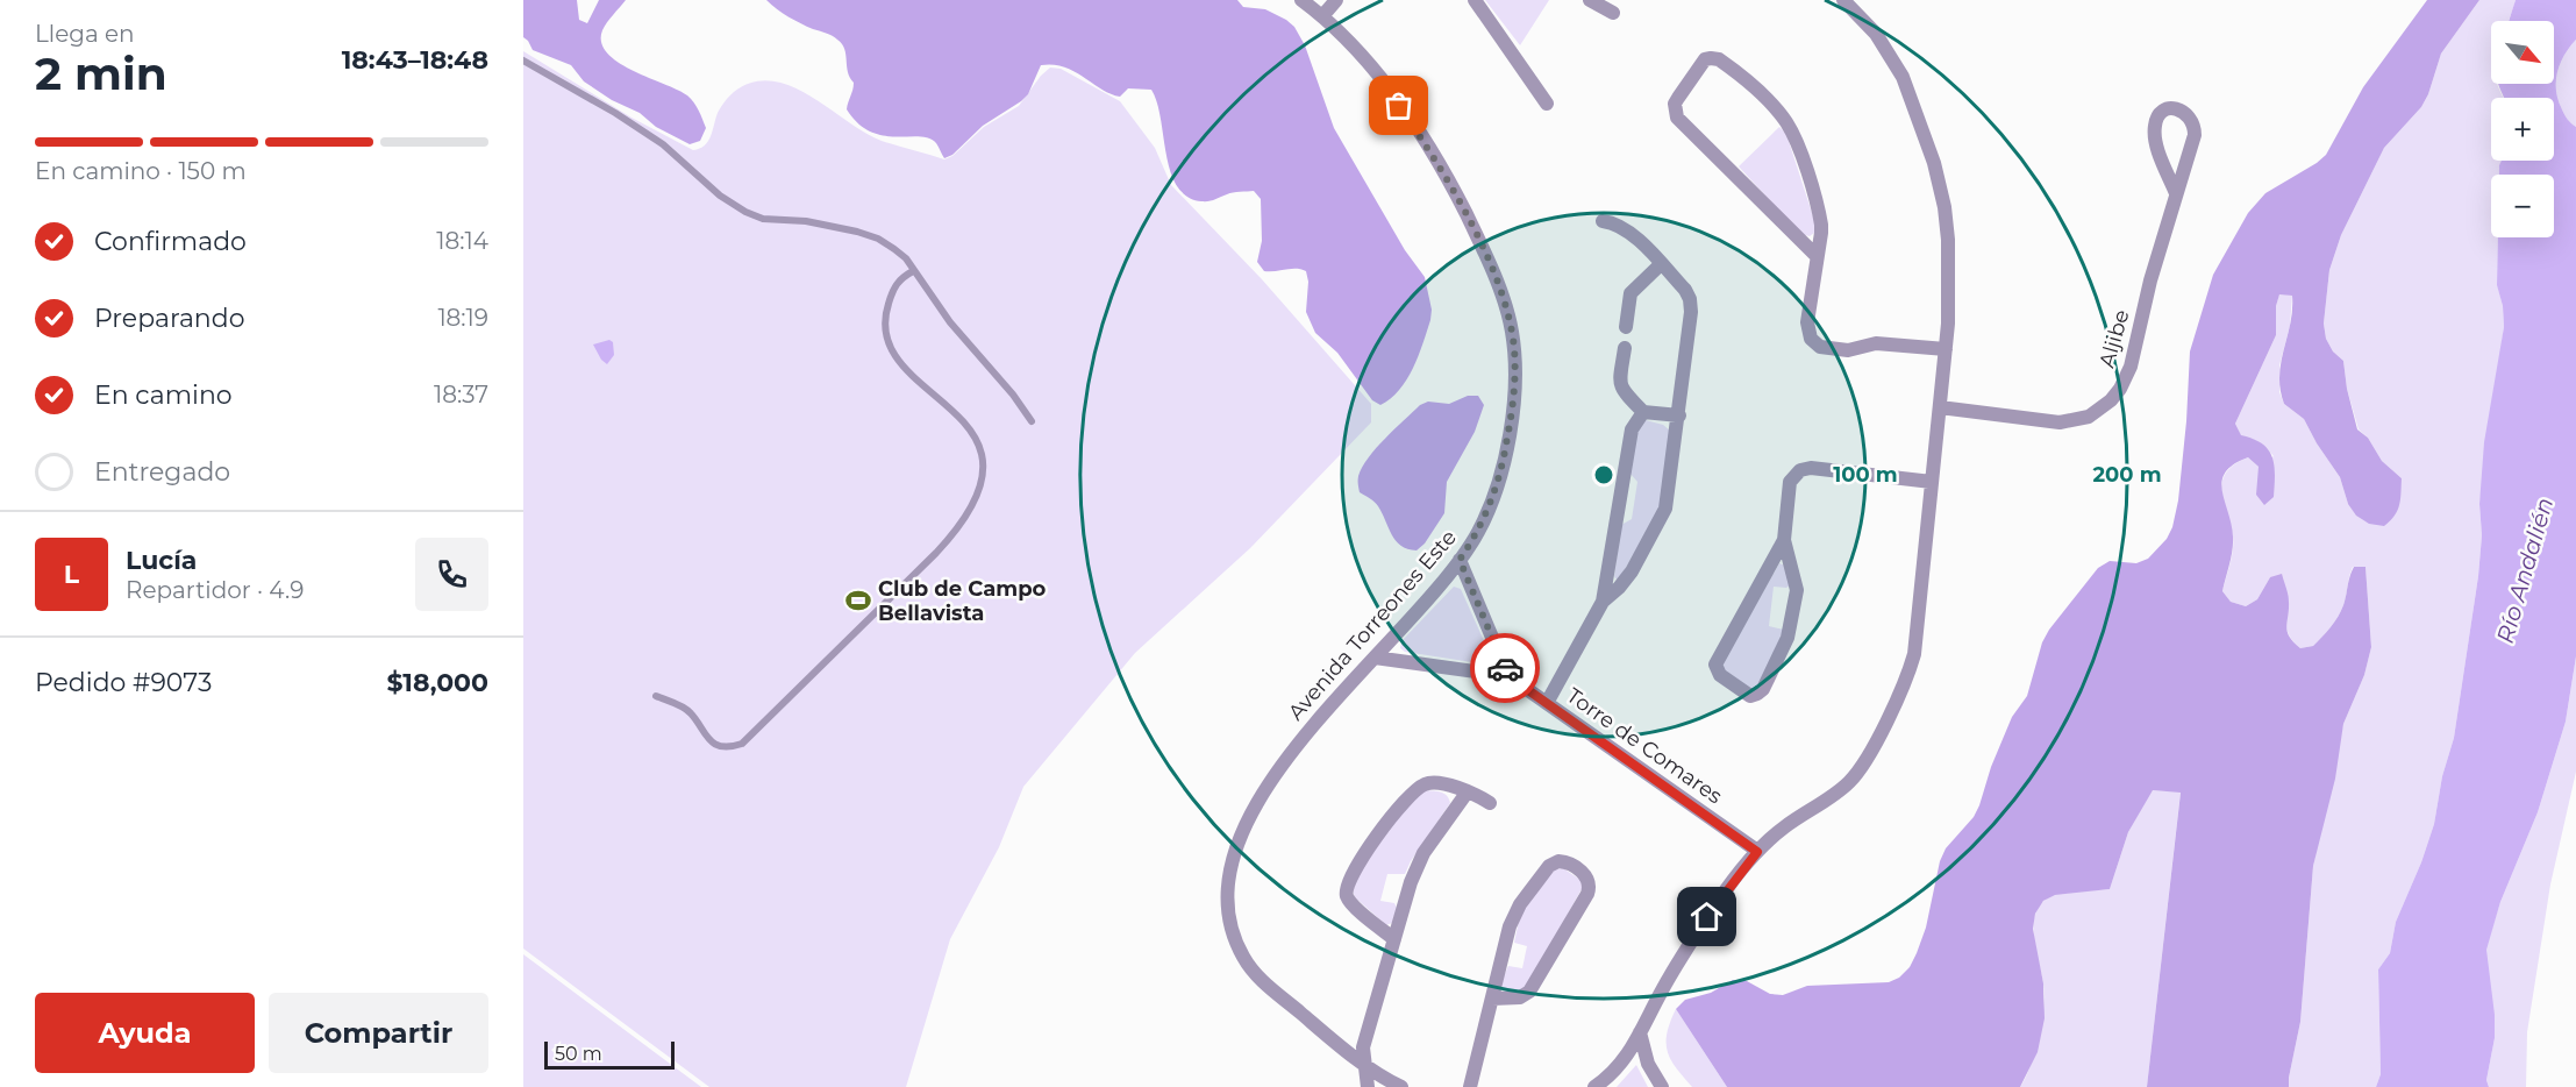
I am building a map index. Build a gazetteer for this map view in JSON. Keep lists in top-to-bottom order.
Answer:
{
  "streets": {
    "street": ["Aljibe", "Avenida Torreones Este", "Torre de Comares"]
  },
  "crossings": [
    ["Avenida Torreones Este", "Torre de Comares"]
  ],
  "water": ["Río Andalién"],
  "places": {
    "sports": ["Club de Campo Bellavista"]
  },
  "scale_bar": "50 m",
  "north": "bottom right",
  "page": {
    "heading": ["2 min", "Llega en", "18:43–18:48"],
    "panel": [
      "Lucía",
      "Repartidor · 4.9",
      "Pedido #9073",
      "$18,000"
    ],
    "map_buttons": ["+", "−"],
    "bar": "En camino · 150 m",
    "list": [
      ["Confirmado", "18:14"],
      ["Preparando", "18:19"],
      ["En camino", "18:37"],
      "Entregado"
    ],
    "round": "L",
    "buttons": ["Ayuda", "Compartir"],
    "scale": "50 m"
  },
  "rings": ["100 m", "200 m"]
}
